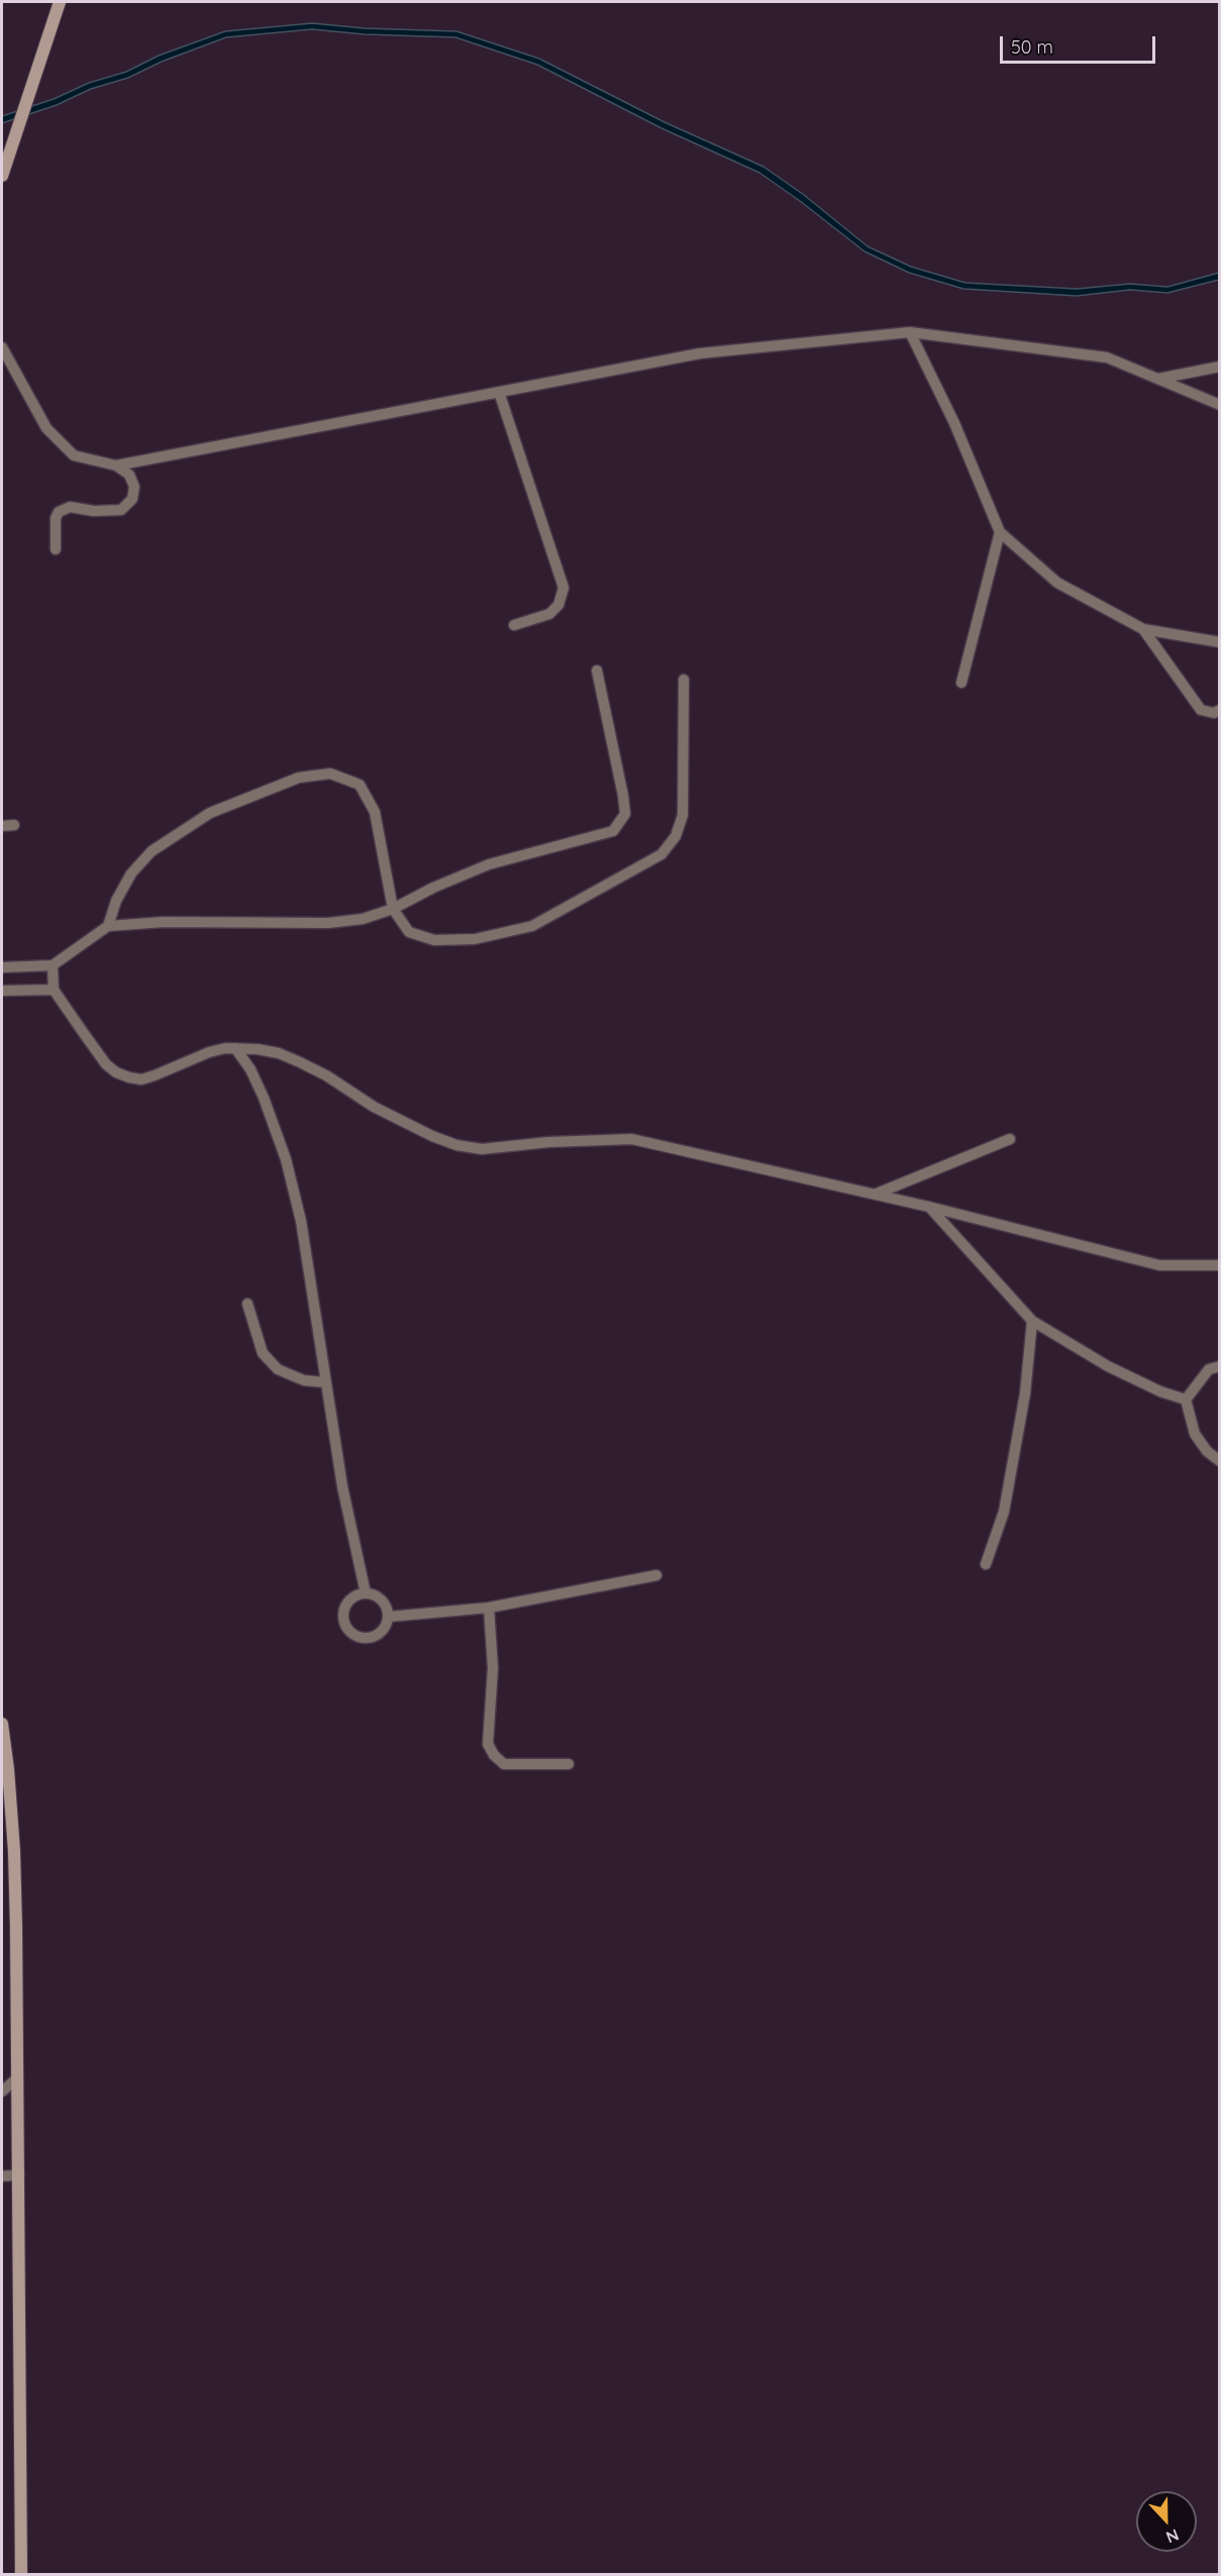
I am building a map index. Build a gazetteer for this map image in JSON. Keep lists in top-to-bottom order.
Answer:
{
  "scale_bar": "50 m",
  "north": "bottom"
}
